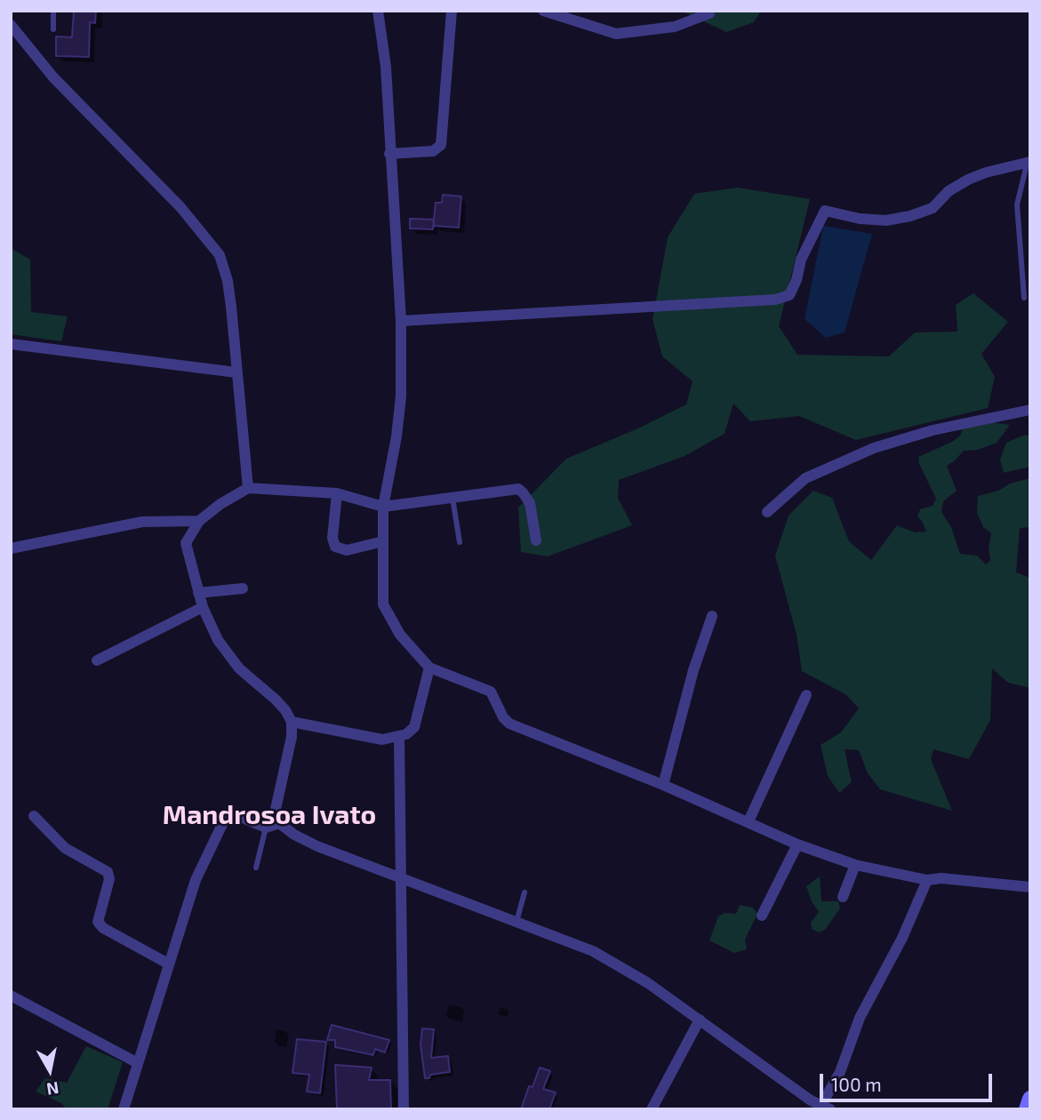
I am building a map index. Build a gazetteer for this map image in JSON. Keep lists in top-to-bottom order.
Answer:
{
  "districts": ["Mandrosoa Ivato"],
  "scale_bar": "100 m",
  "north": "bottom"
}
